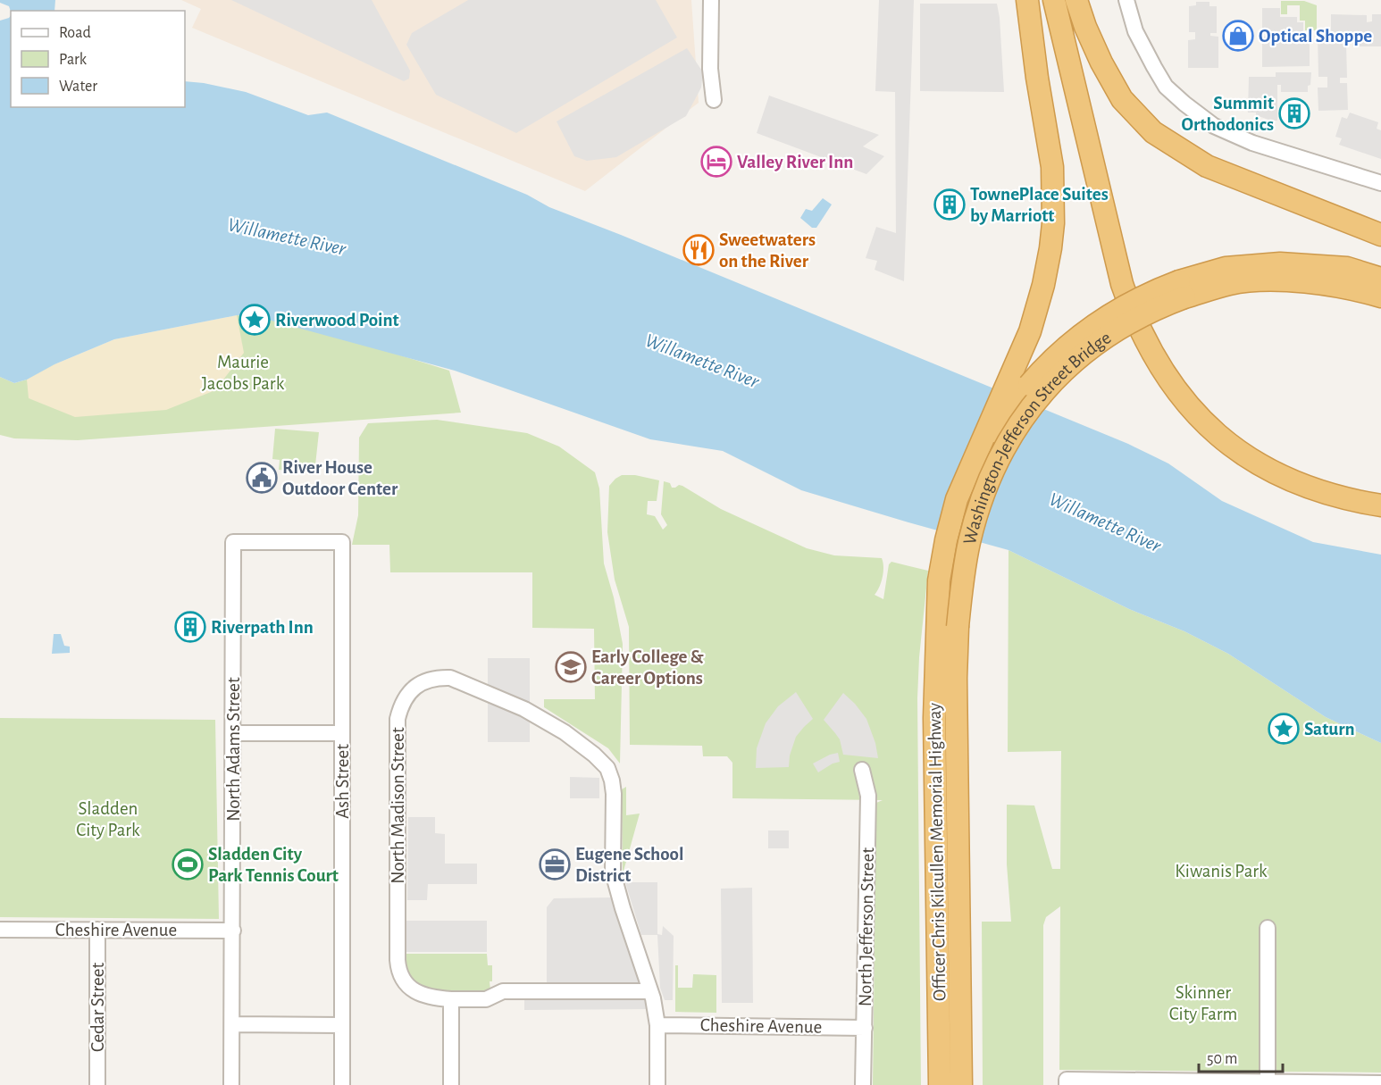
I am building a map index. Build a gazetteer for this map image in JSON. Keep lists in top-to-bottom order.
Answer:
{
  "streets": {
    "highway": ["Washington-Jefferson Street Bridge", "Officer Chris Kilcullen Memorial Highway"],
    "street": [
      "North Adams Street",
      "Ash Street",
      "North Madison Street",
      "North Jefferson Street",
      "Cheshire Avenue",
      "Cedar Street"
    ]
  },
  "crossings": [
    ["Washington-Jefferson Street Bridge", "Officer Chris Kilcullen Memorial Highway"],
    ["North Adams Street", "Ash Street"],
    ["North Adams Street", "Cheshire Avenue"],
    ["North Madison Street", "Cheshire Avenue"],
    ["North Jefferson Street", "Cheshire Avenue"],
    ["Cheshire Avenue", "Cedar Street"]
  ],
  "water": ["Willamette River"],
  "parks": [
    "Maurie Jacobs Park",
    "Sladden City Park",
    "Kiwanis Park",
    "Skinner City Farm"
  ],
  "places": {
    "shop": ["Optical Shoppe"],
    "building": ["Summit Orthodonics", "TownePlace Suites by Marriott", "Riverpath Inn"],
    "hotel": ["Valley River Inn"],
    "restaurant": ["Sweetwaters on the River"],
    "place": ["Riverwood Point", "Saturn"],
    "public building": ["River House Outdoor Center"],
    "school or university": ["Early College & Career Options"],
    "sports": ["Sladden City Park Tennis Court"],
    "office": ["Eugene School District"]
  },
  "legend": ["Road", "Park", "Water"],
  "scale_bar": "50 m"
}
